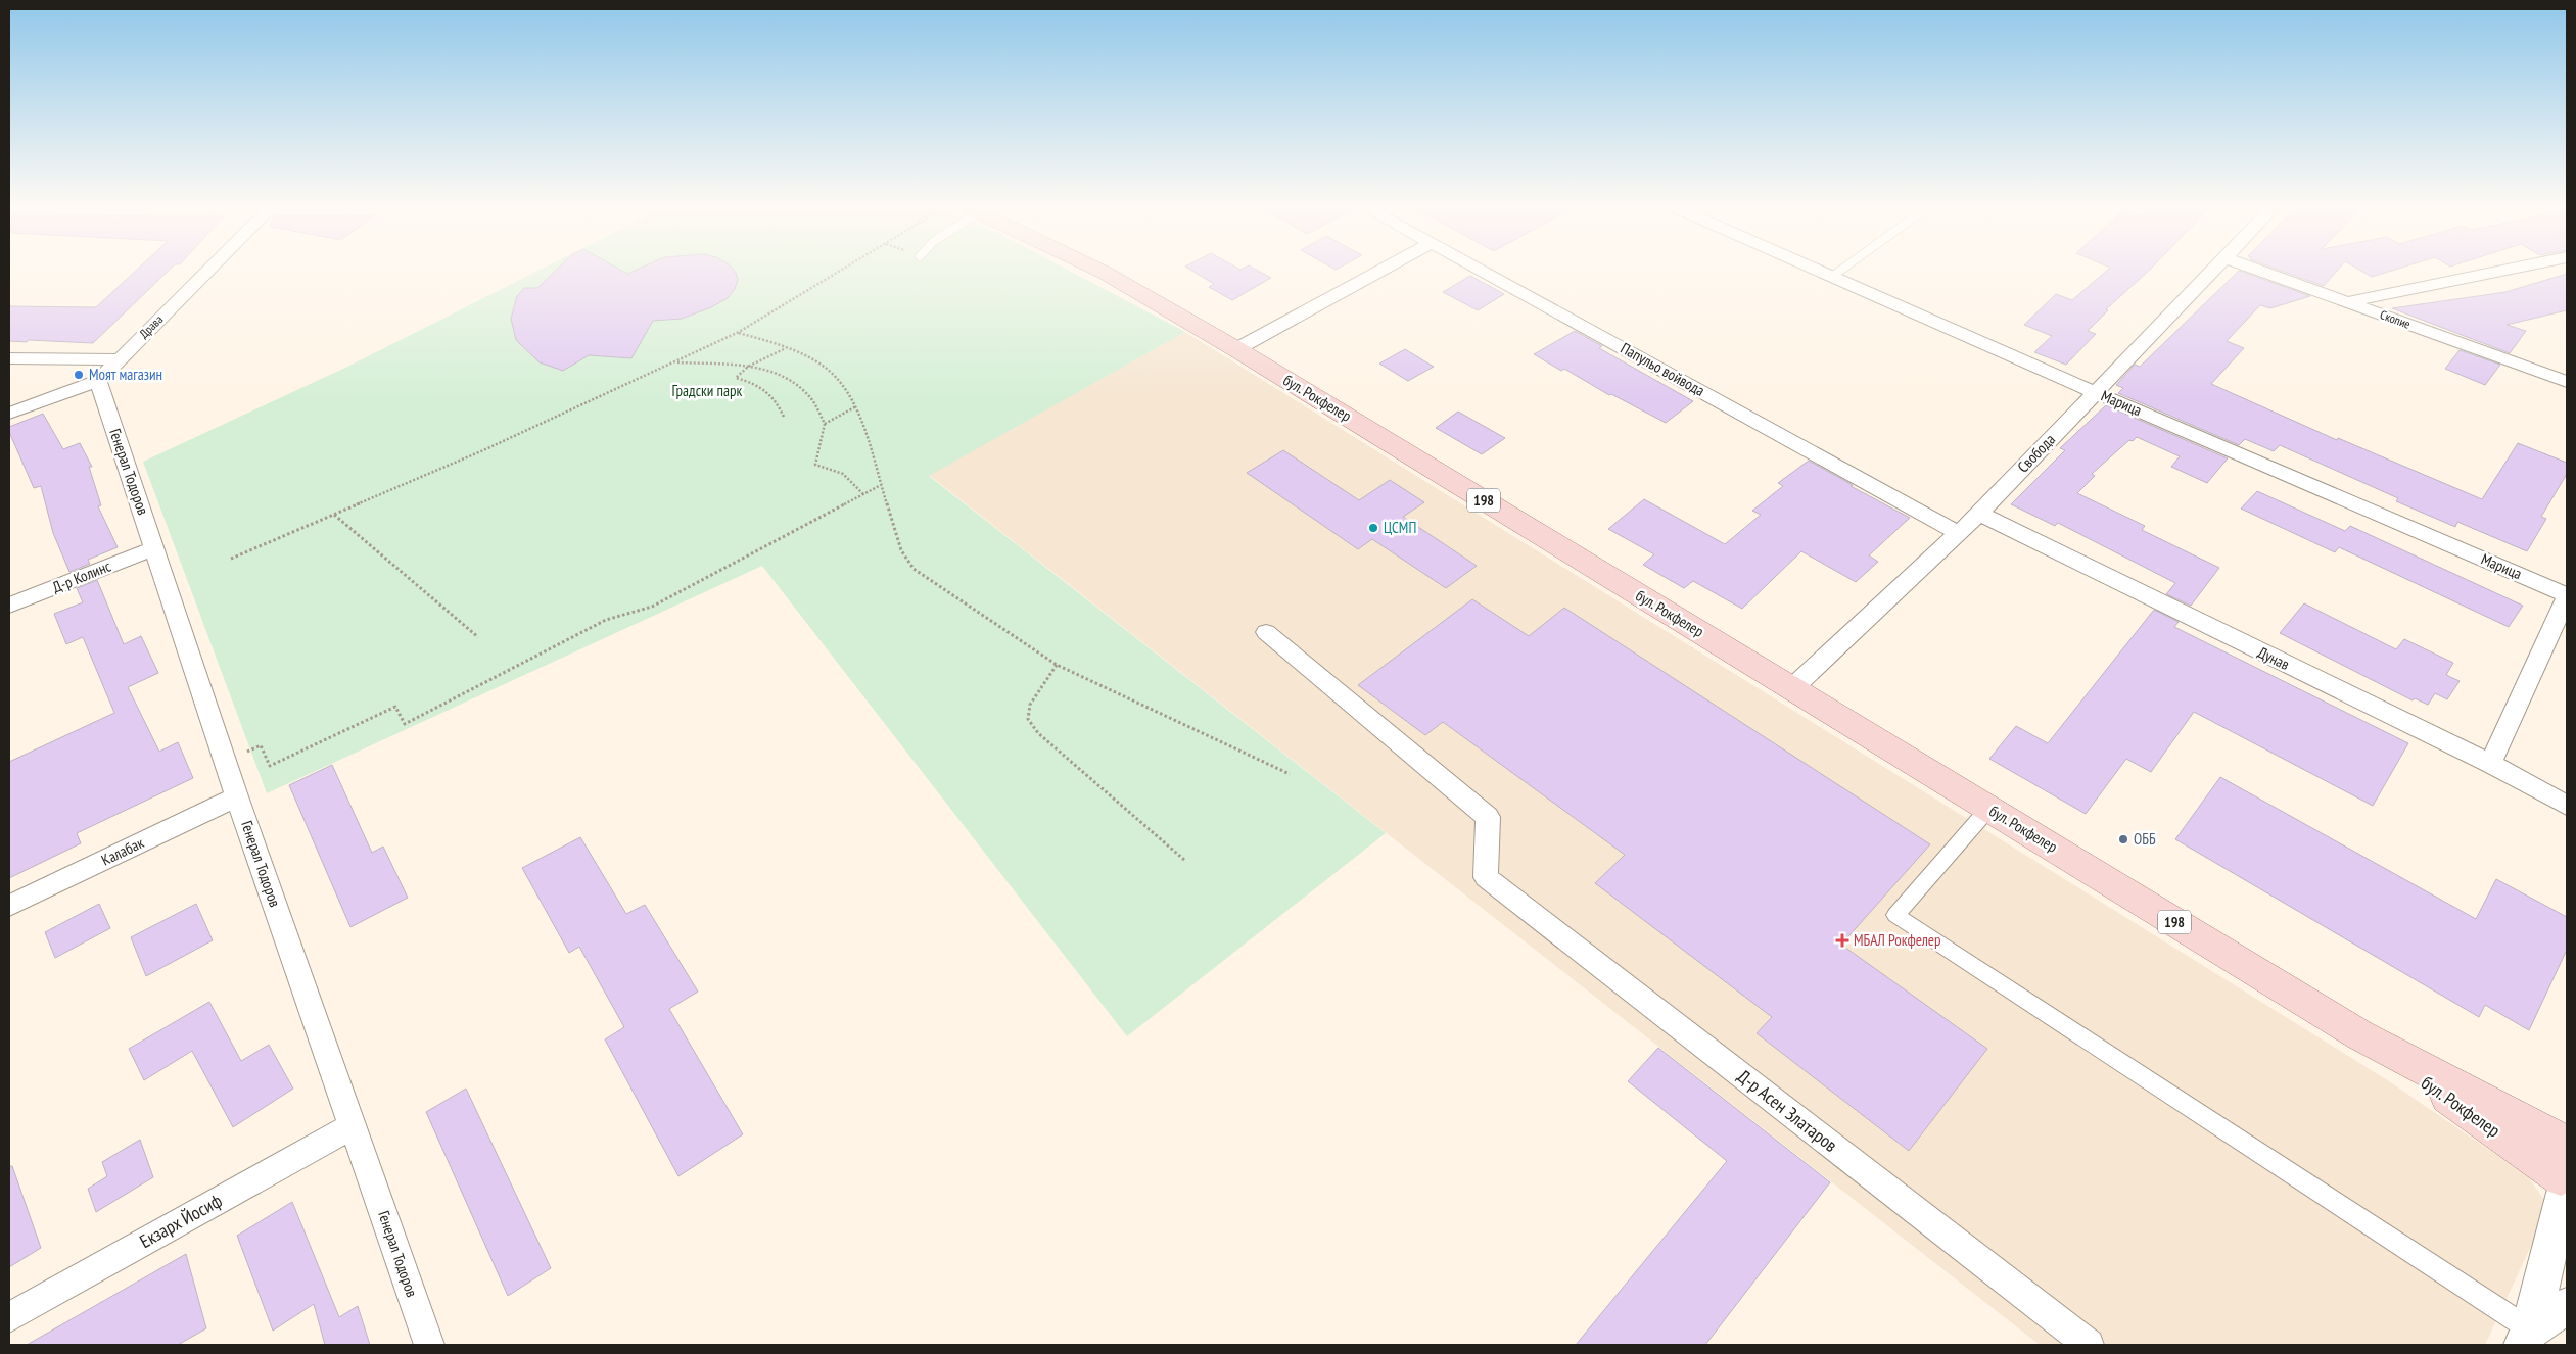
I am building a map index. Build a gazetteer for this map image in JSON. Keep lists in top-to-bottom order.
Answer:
{
  "streets": {
    "main road": ["бул. Рокфелер", "198"],
    "street": [
      "Скопие",
      "Драва",
      "Папульо войвода",
      "Марица",
      "Свобода",
      "Генерал Тодоров",
      "Д-р Колинс",
      "Дунав",
      "Калабак",
      "Д-р Асен Златаров",
      "Екзарх Йосиф"
    ]
  },
  "crossings": [
    ["Драва", "Генерал Тодоров"],
    ["Папульо войвода", "Свобода"],
    ["бул. Рокфелер", "Свобода"],
    ["Марица", "Свобода"],
    ["Свобода", "Дунав"],
    ["Генерал Тодоров", "Д-р Колинс"],
    ["Генерал Тодоров", "Калабак"],
    ["Генерал Тодоров", "Екзарх Йосиф"]
  ],
  "parks": ["Градски парк"],
  "places": {
    "other": ["Моят магазин", "ЦСМП", "ОББ"],
    "health": ["МБАЛ Рокфелер"]
  }
}
